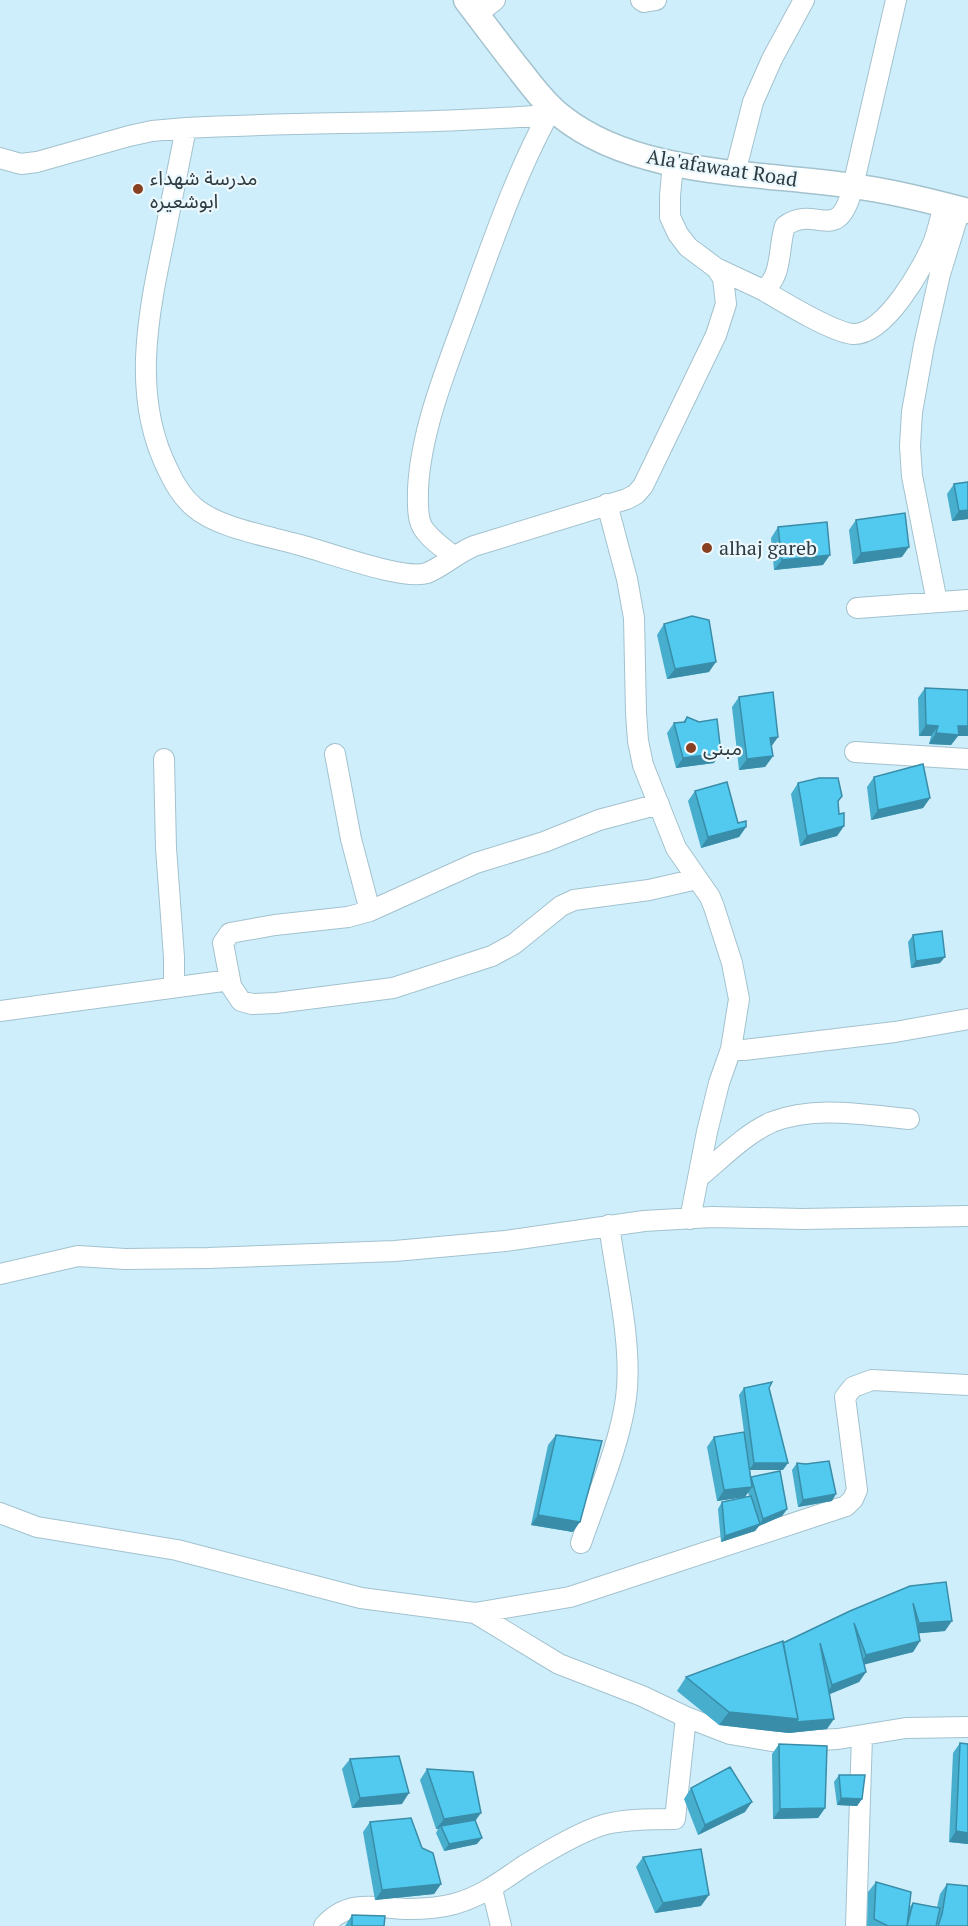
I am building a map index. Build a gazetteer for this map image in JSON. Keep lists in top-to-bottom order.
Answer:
{
  "streets": {
    "street": ["Ala'afawaat Road"]
  },
  "places": ["مدرسة شهداء ابوشعيره", "alhaj gareb", "مبنى"]
}
